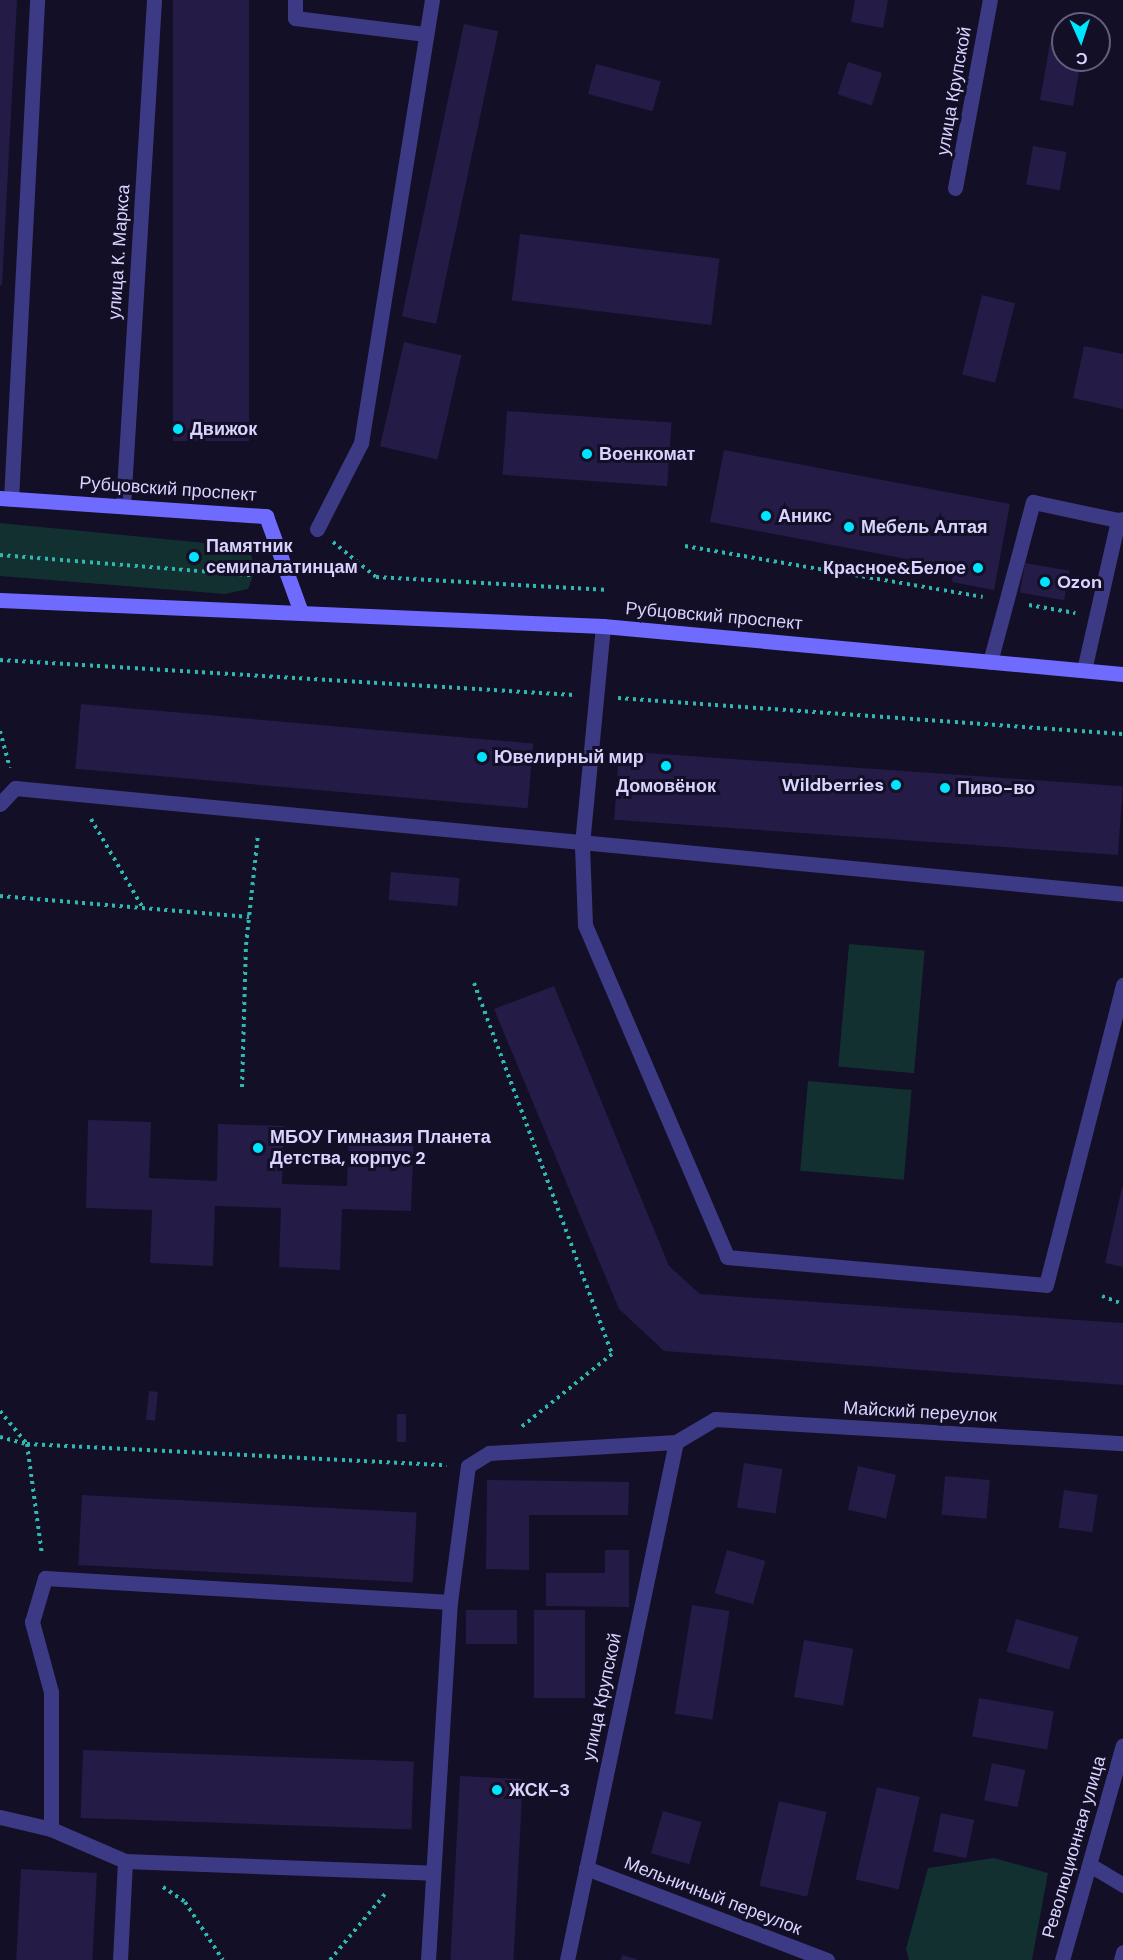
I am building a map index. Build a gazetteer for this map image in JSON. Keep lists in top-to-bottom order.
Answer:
{
  "streets": {
    "street": [
      "улица Крупской",
      "улица К. Маркса",
      "Рубцовский проспект",
      "Майский переулок",
      "Революционная улица",
      "Мельничный переулок"
    ]
  },
  "crossings": [
    ["улица Крупской", "Майский переулок"],
    ["улица Крупской", "Мельничный переулок"],
    ["улица К. Маркса", "Рубцовский проспект"]
  ],
  "places": [
    "Движок",
    "Военкомат",
    "Аникс",
    "Мебель Алтая",
    "Памятник семипалатинцам",
    "Красное&Белое",
    "Ozon",
    "Ювелирный мир",
    "Домовёнок",
    "Wildberries",
    "Пиво-во",
    "МБОУ Гимназия Планета Детства, корпус 2",
    "ЖСК-3"
  ],
  "north": "bottom"
}
